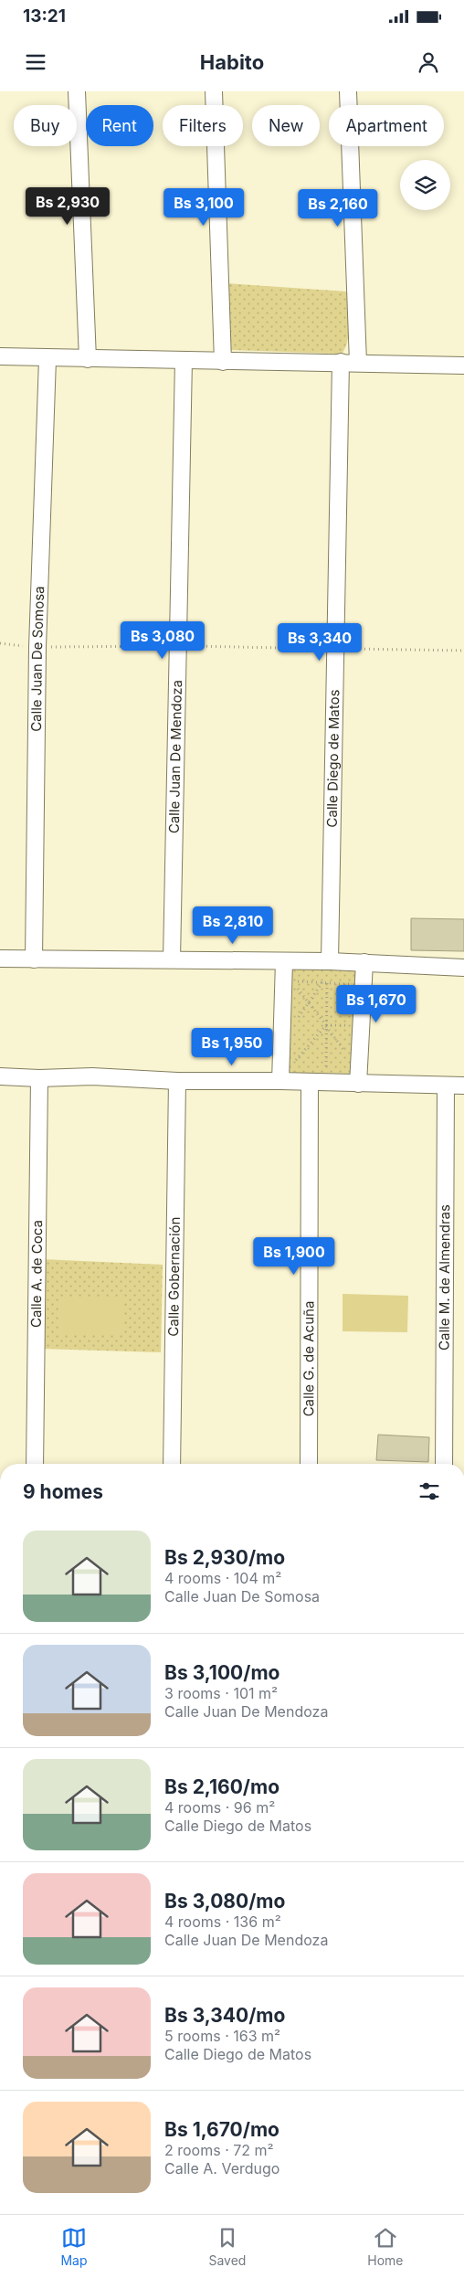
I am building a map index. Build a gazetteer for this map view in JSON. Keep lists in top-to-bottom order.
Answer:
{
  "streets": {
    "street": [
      "Calle Juan De Somosa",
      "Calle Juan De Mendoza",
      "Calle Diego de Matos",
      "Calle A. de Coca",
      "Calle Gobernación",
      "Calle M. de Almendras",
      "Calle G. de Acuña"
    ]
  },
  "page": {
    "status": "13:21",
    "header": "Habito",
    "chip": [
      "Buy",
      "Rent",
      "Filters",
      "New",
      "Apartment"
    ],
    "price": [
      "Bs 2,930",
      "Bs 3,100",
      "Bs 2,160",
      "Bs 3,080",
      "Bs 3,340",
      "Bs 2,810",
      "Bs 1,670",
      "Bs 1,950",
      "Bs 1,900"
    ],
    "heading": "9 homes",
    "list": [
      {
        "name": "Bs 2,930/mo",
        "note": "4 rooms · 104 m² · Calle Juan De Somosa"
      },
      {
        "name": "Bs 3,100/mo",
        "note": "3 rooms · 101 m² · Calle Juan De Mendoza"
      },
      {
        "name": "Bs 2,160/mo",
        "note": "4 rooms · 96 m² · Calle Diego de Matos"
      },
      {
        "name": "Bs 3,080/mo",
        "note": "4 rooms · 136 m² · Calle Juan De Mendoza"
      },
      {
        "name": "Bs 3,340/mo",
        "note": "5 rooms · 163 m² · Calle Diego de Matos"
      },
      {
        "name": "Bs 1,670/mo",
        "note": "2 rooms · 72 m² · Calle A. Verdugo"
      }
    ],
    "tabs": ["Map", "Saved", "Home"]
  }
}
